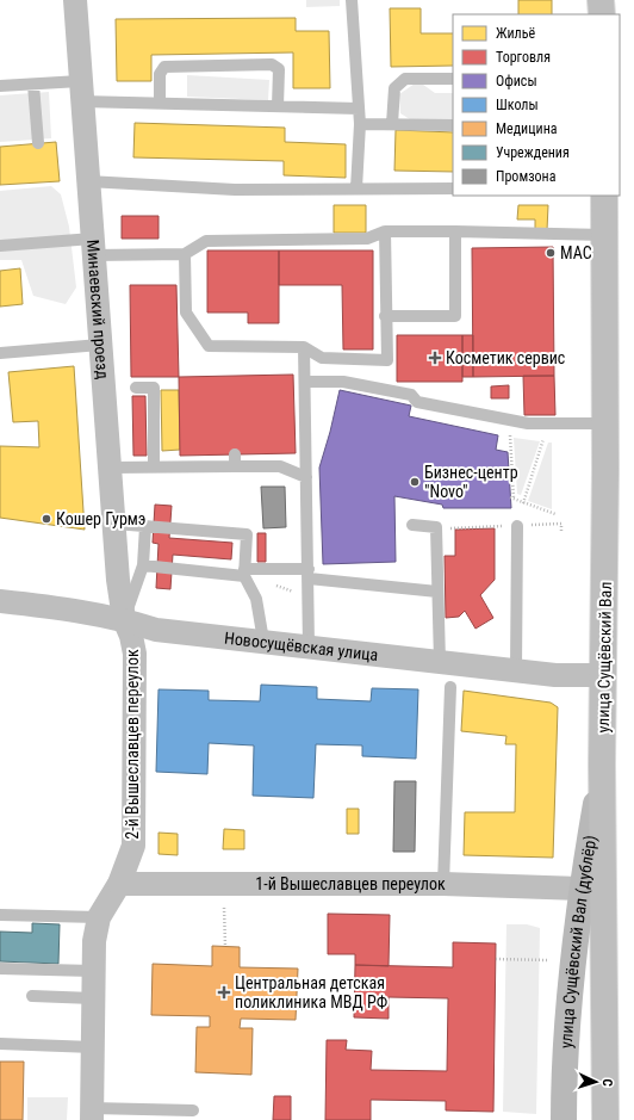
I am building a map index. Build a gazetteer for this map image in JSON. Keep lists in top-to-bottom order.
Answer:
{
  "streets": {
    "main road": ["улица Сущёвский Вал", "улица Сущёвский Вал (дублёр)"],
    "street": [
      "Минаевский проезд",
      "Новосущёвская улица",
      "2-й Вышеславцев переулок",
      "1-й Вышеславцев переулок"
    ]
  },
  "crossings": [
    ["Минаевский проезд", "Новосущёвская улица"],
    ["Минаевский проезд", "2-й Вышеславцев переулок"],
    ["Новосущёвская улица", "улица Сущёвский Вал"],
    ["Новосущёвская улица", "2-й Вышеславцев переулок"],
    ["улица Сущёвский Вал", "улица Сущёвский Вал (дублёр)"],
    ["2-й Вышеславцев переулок", "1-й Вышеславцев переулок"],
    ["1-й Вышеславцев переулок", "улица Сущёвский Вал (дублёр)"]
  ],
  "places": {
    "other": ["MAC", "Бизнес-центр \"Novo\"", "Кошер Гурмэ"],
    "health": ["Косметик сервис", "Центральная детская поликлиника МВД РФ"]
  },
  "legend": [
    "Жильё",
    "Торговля",
    "Офисы",
    "Школы",
    "Медицина",
    "Учреждения",
    "Промзона"
  ],
  "north": "right"
}
